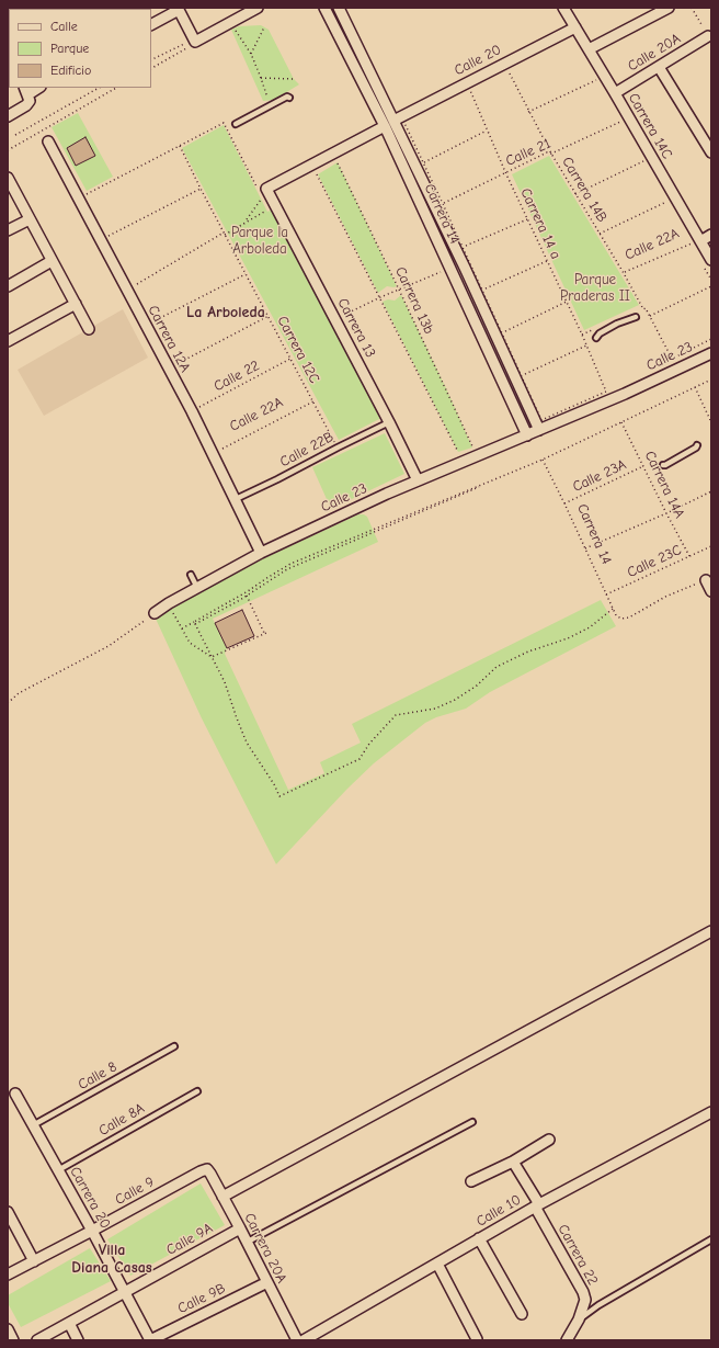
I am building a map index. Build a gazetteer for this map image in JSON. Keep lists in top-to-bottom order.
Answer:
{
  "streets": {
    "street": [
      "Calle 20A",
      "Calle 20",
      "Carrera 14C",
      "Carrera 14",
      "Calle 22A",
      "Carrera 13",
      "Carrera 12A",
      "Calle 23",
      "Calle 9",
      "Carrera 20",
      "Calle 10",
      "Calle 9A",
      "Carrera 20A",
      "Carrera 22",
      "Calle 9B"
    ],
    "lane": ["Calle 22B", "Calle 8", "Calle 8A"],
    "path": [
      "Calle 21",
      "Carrera 14B",
      "Carrera 14 a",
      "Carrera 13b",
      "Carrera 12C",
      "Calle 22",
      "Calle 23A",
      "Carrera 14A",
      "Calle 23C"
    ]
  },
  "crossings": [
    ["Calle 20A", "Carrera 14C"],
    ["Calle 20", "Carrera 14C"],
    ["Calle 20", "Carrera 14"],
    ["Carrera 14C", "Calle 22A"],
    ["Calle 21", "Carrera 14B"],
    ["Calle 21", "Carrera 14 a"],
    ["Carrera 14B", "Calle 22A"],
    ["Carrera 14", "Calle 23"],
    ["Carrera 14", "Calle 23A"],
    ["Carrera 14", "Calle 23C"],
    ["Calle 22A", "Carrera 12A"],
    ["Calle 22A", "Carrera 12C"],
    ["Carrera 13b", "Calle 23"],
    ["Carrera 13", "Calle 23"],
    ["Carrera 13", "Calle 22B"],
    ["Carrera 12A", "Calle 23"],
    ["Carrera 12A", "Calle 22"],
    ["Carrera 12A", "Calle 22B"],
    ["Carrera 12C", "Calle 22"],
    ["Carrera 12C", "Calle 22B"],
    ["Calle 23A", "Carrera 14A"],
    ["Carrera 14A", "Calle 23C"],
    ["Calle 8", "Carrera 20"],
    ["Calle 8A", "Carrera 20"],
    ["Calle 9", "Carrera 20"],
    ["Calle 9", "Carrera 20A"],
    ["Carrera 20", "Calle 9A"],
    ["Carrera 20", "Calle 9B"],
    ["Calle 10", "Carrera 22"],
    ["Calle 9A", "Carrera 20A"],
    ["Carrera 20A", "Calle 9B"]
  ],
  "districts": ["La Arboleda", "Villa Diana Casas"],
  "parks": ["Parque la Arboleda", "Parque Praderas II"],
  "legend": ["Calle", "Parque", "Edificio"]
}
